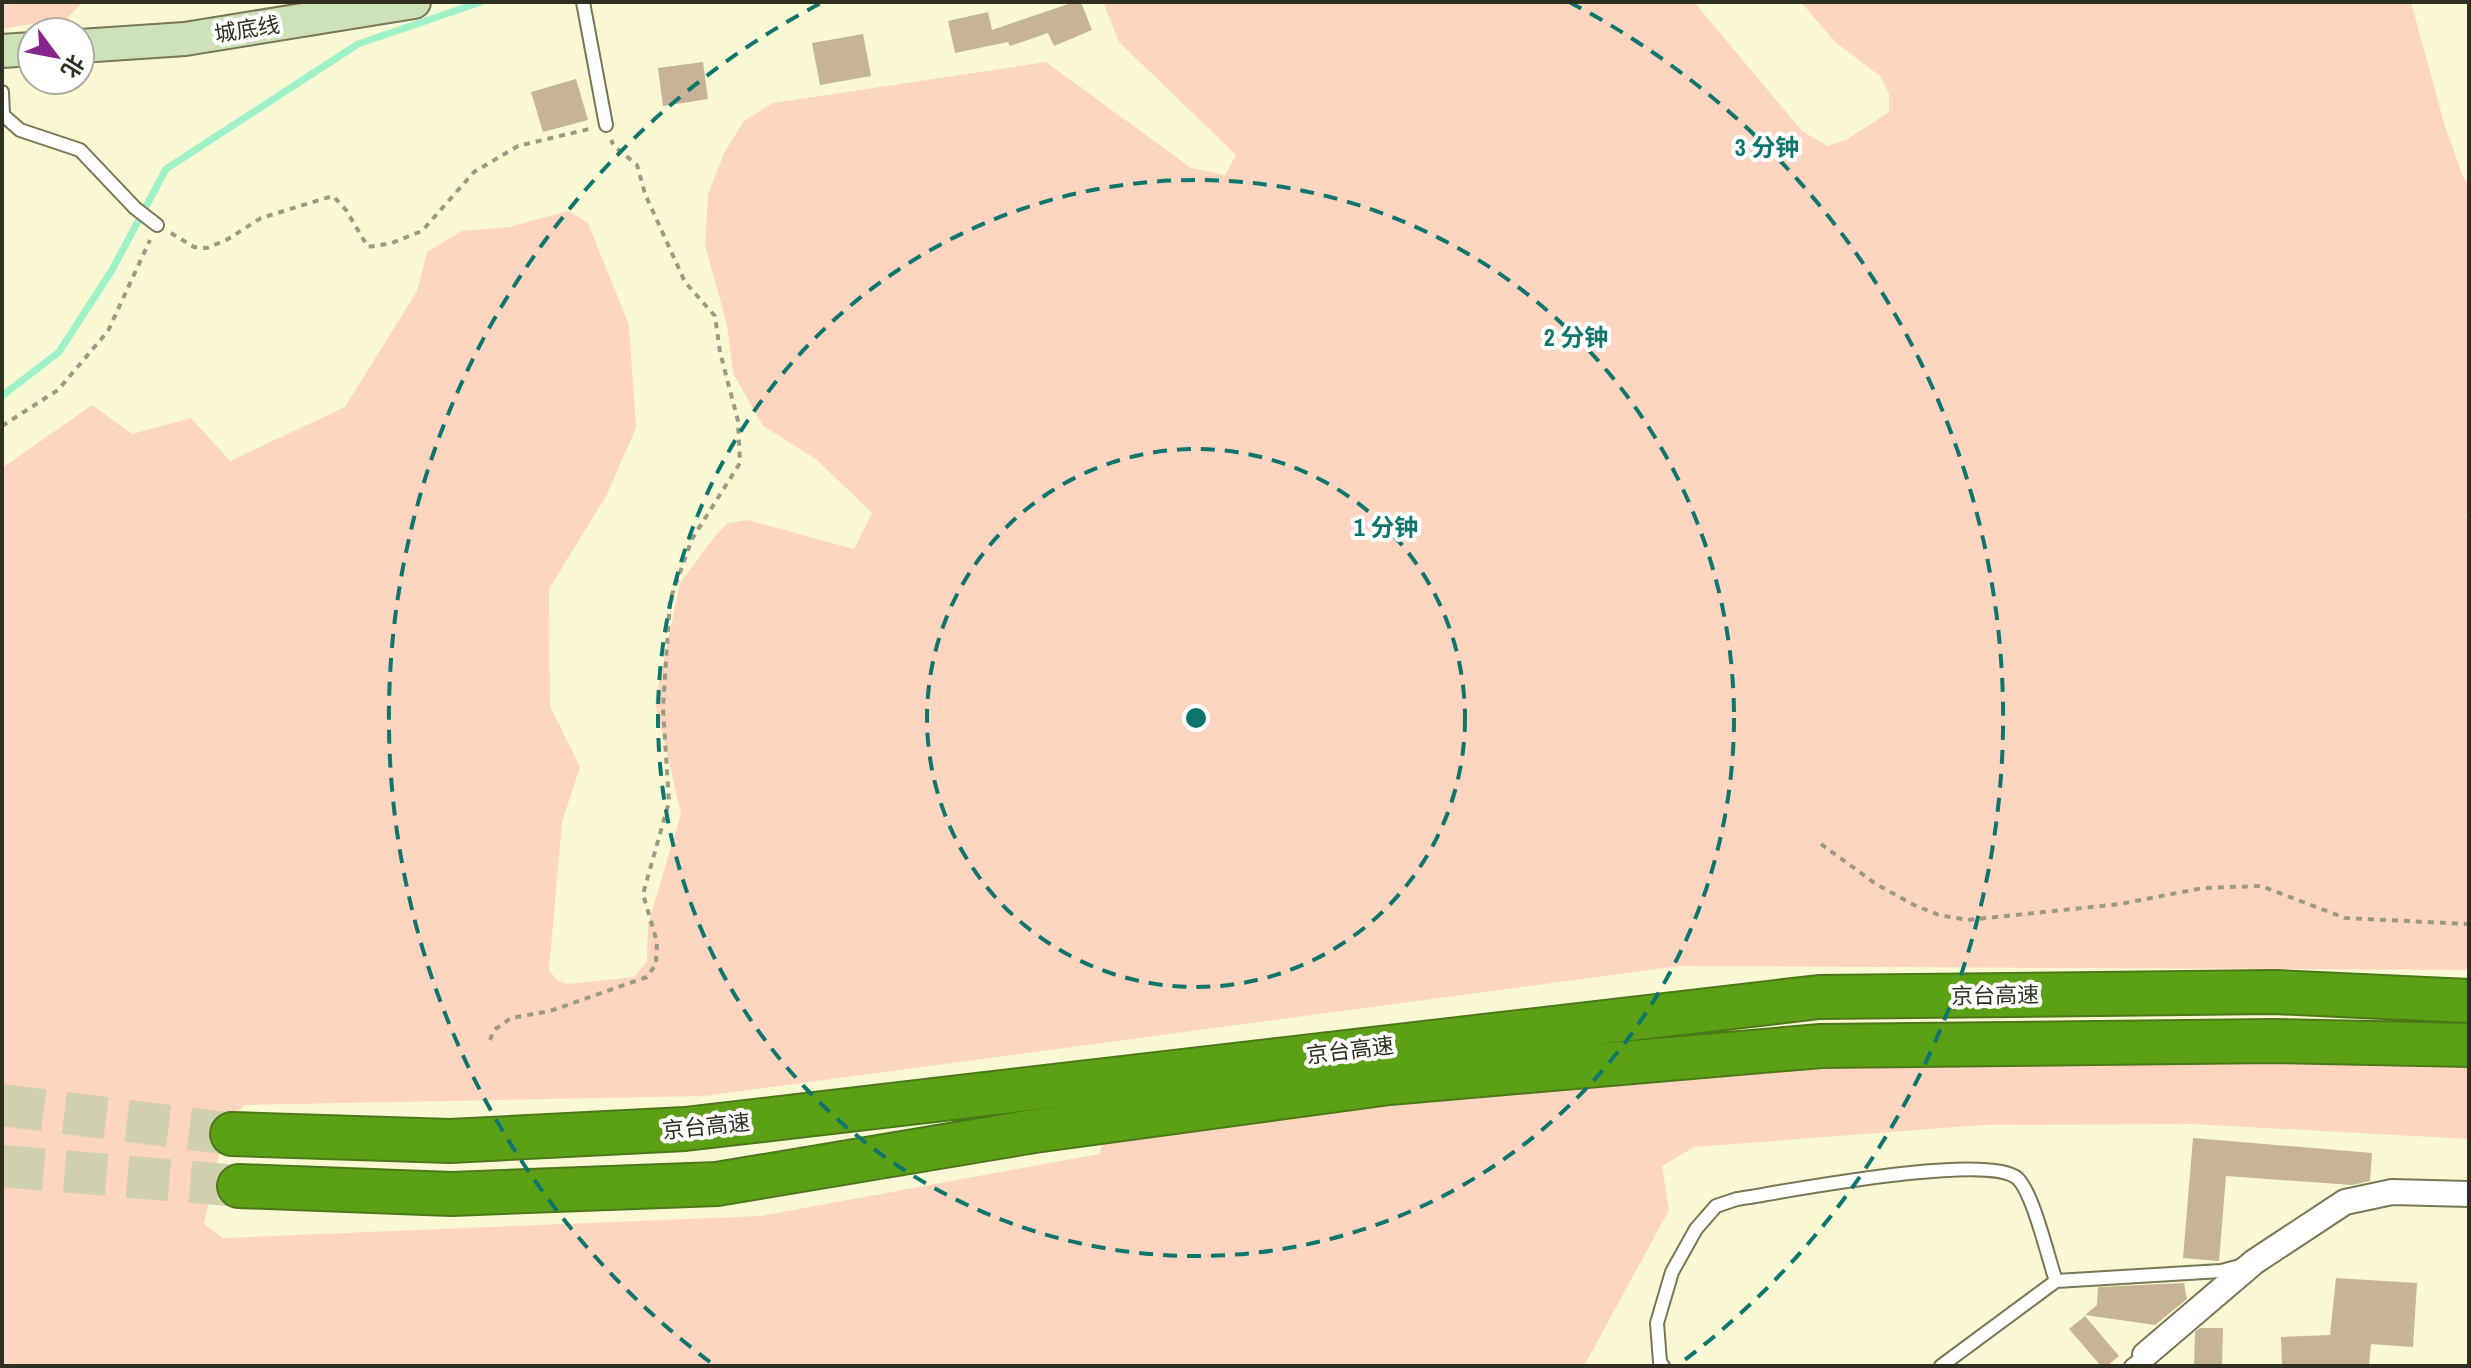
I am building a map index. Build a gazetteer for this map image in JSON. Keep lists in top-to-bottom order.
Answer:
{
  "streets": {
    "highway": ["京台高速"],
    "main road": ["城底线"]
  },
  "north": "bottom right",
  "rings": ["3 分钟", "2 分钟", "1 分钟"]
}
